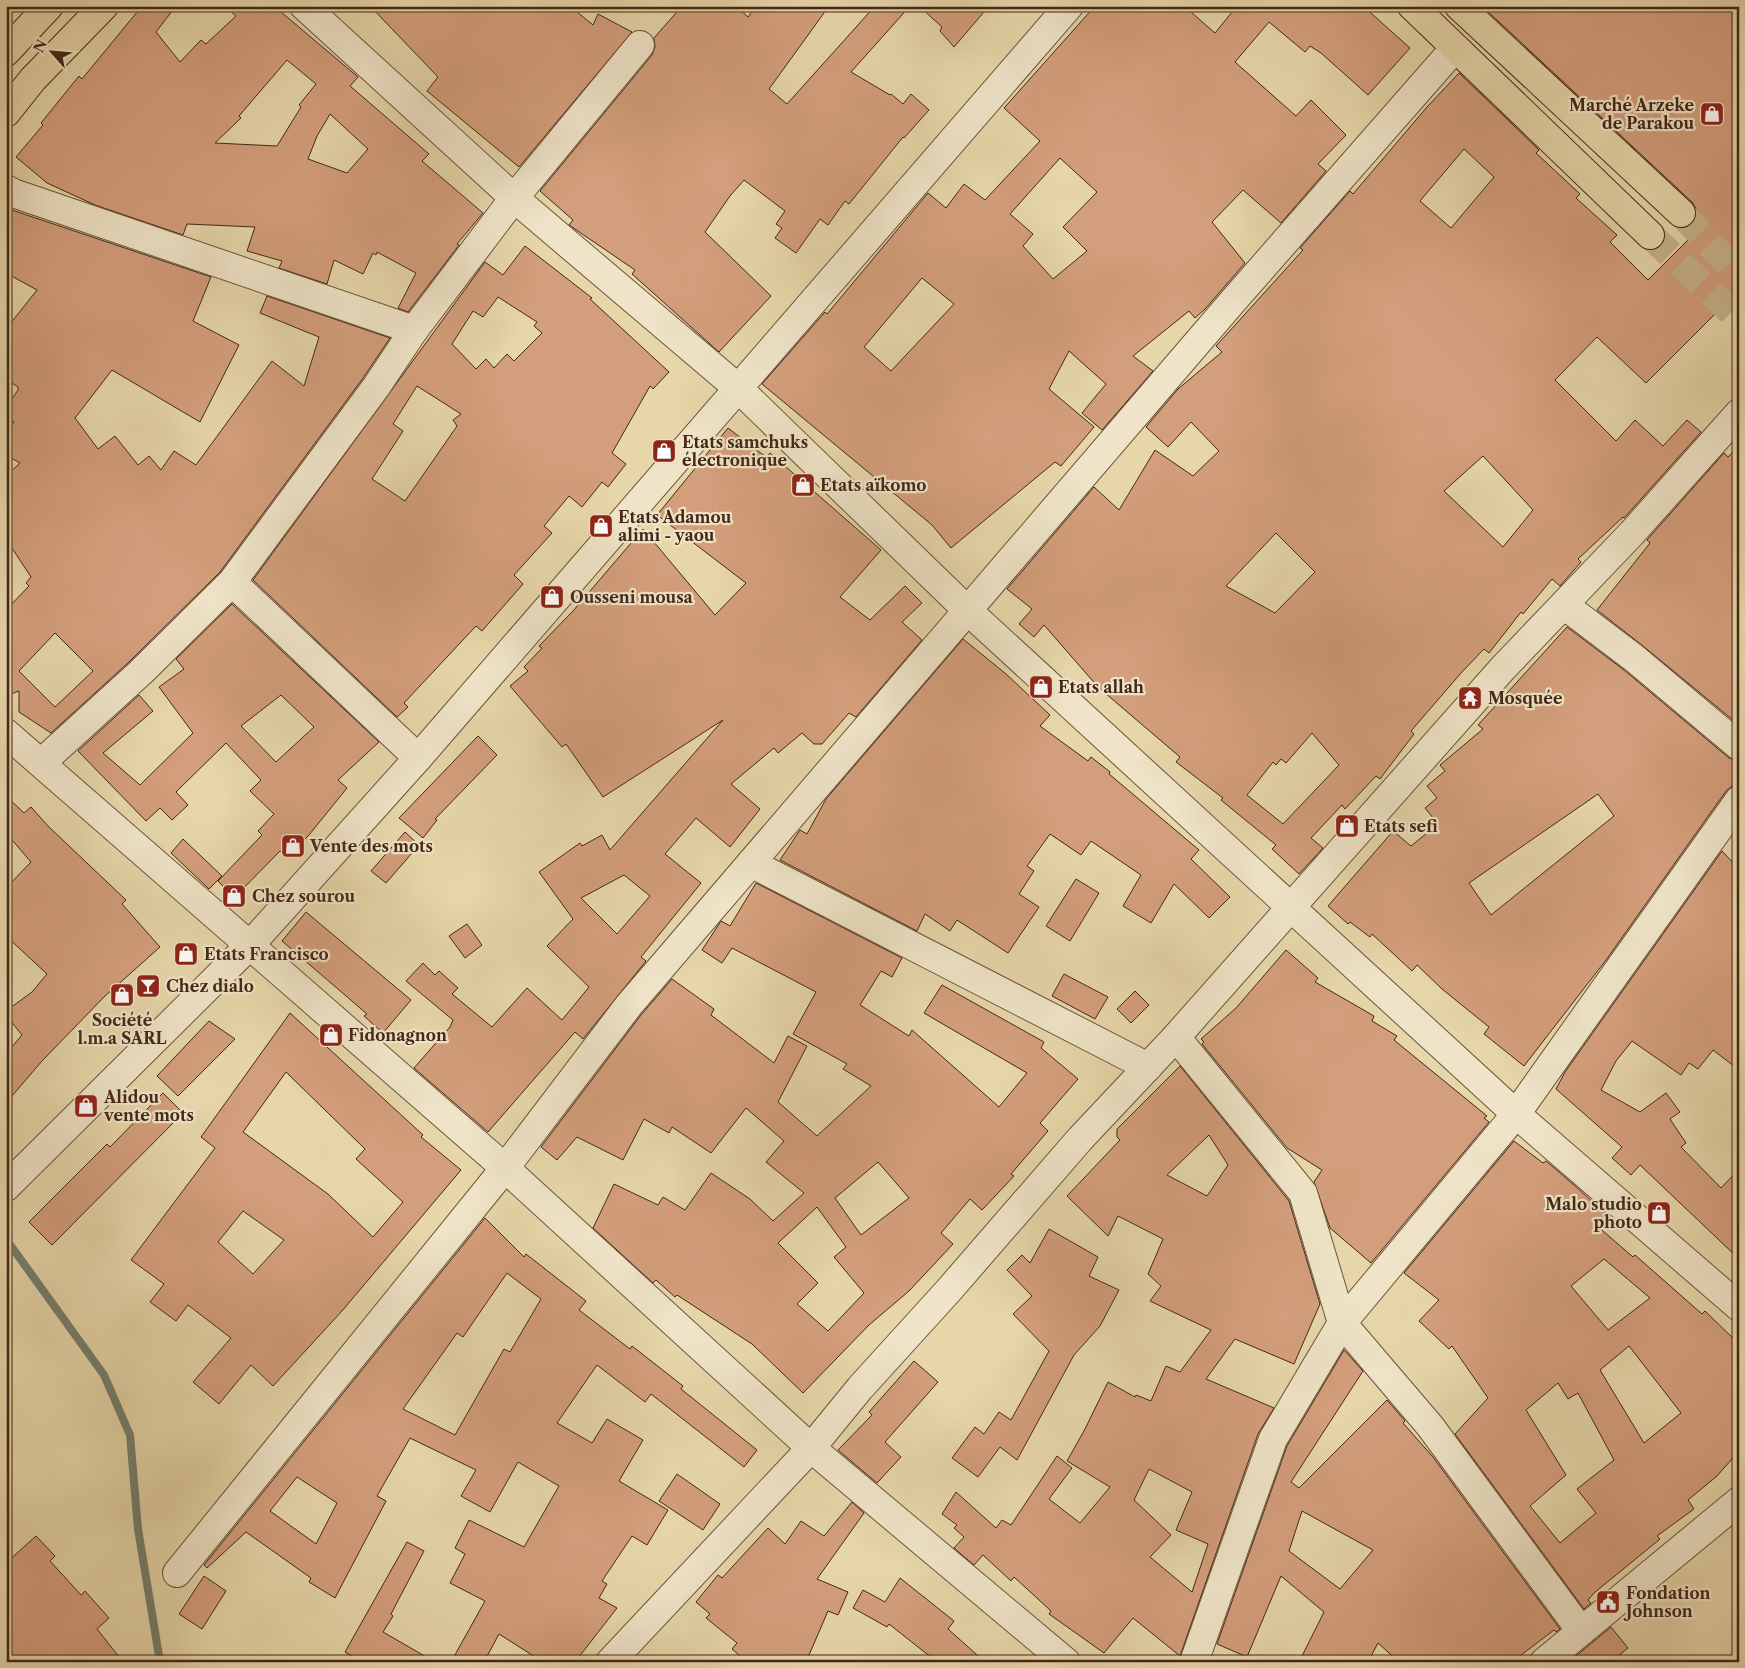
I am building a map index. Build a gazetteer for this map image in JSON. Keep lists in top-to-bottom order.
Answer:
{
  "places": {
    "shop": [
      "Marché Arzeke de Parakou",
      "Etats samchuks électronique",
      "Etats aïkomo",
      "Etats Adamou alimi - yaou",
      "Ousseni mousa",
      "Etats allah",
      "Etats sefi",
      "Vente des mots",
      "Chez sourou",
      "Etats Francisco",
      "Société l.m.a SARL",
      "Fidonagnon",
      "Alidou vente mots",
      "Malo studio photo"
    ],
    "temple": ["Mosquée"],
    "bar": ["Chez dialo"],
    "public building": ["Fondation Johnson"]
  },
  "north": "top left"
}
